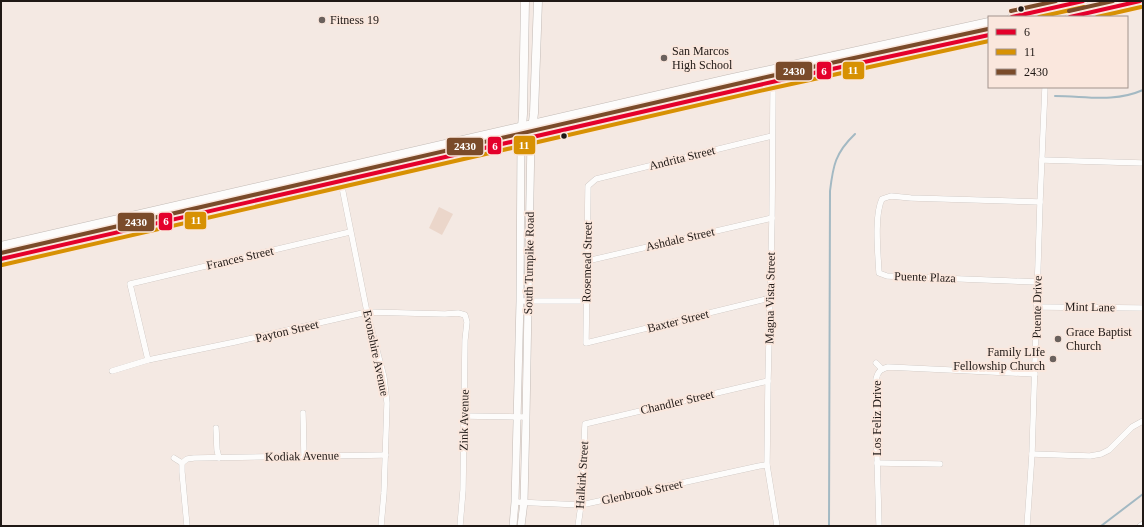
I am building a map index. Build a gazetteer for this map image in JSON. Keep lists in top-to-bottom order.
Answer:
{
  "streets": {
    "main road": ["South Turnpike Road"],
    "street": [
      "Andrita Street",
      "Ashdale Street",
      "Frances Street",
      "Rosemead Street",
      "Puente Plaza",
      "Magna Vista Street",
      "Puente Drive",
      "Mint Lane",
      "Baxter Street",
      "Payton Street",
      "Evonshire Avenue",
      "Chandler Street",
      "Los Feliz Drive",
      "Zink Avenue",
      "Kodiak Avenue",
      "Halkirk Street",
      "Glenbrook Street"
    ]
  },
  "crossings": [
    ["Andrita Street", "Rosemead Street"],
    ["Andrita Street", "Magna Vista Street"],
    ["Ashdale Street", "Rosemead Street"],
    ["Ashdale Street", "Magna Vista Street"],
    ["Frances Street", "Payton Street"],
    ["Frances Street", "Evonshire Avenue"],
    ["Rosemead Street", "Baxter Street"],
    ["South Turnpike Road", "Glenbrook Street"],
    ["Puente Plaza", "Puente Drive"],
    ["Magna Vista Street", "Baxter Street"],
    ["Magna Vista Street", "Chandler Street"],
    ["Magna Vista Street", "Glenbrook Street"],
    ["Puente Drive", "Mint Lane"],
    ["Puente Drive", "Los Feliz Drive"],
    ["Payton Street", "Evonshire Avenue"],
    ["Payton Street", "Zink Avenue"],
    ["Evonshire Avenue", "Kodiak Avenue"],
    ["Chandler Street", "Halkirk Street"],
    ["Halkirk Street", "Glenbrook Street"]
  ],
  "places": [
    "Fitness 19",
    "San Marcos High School",
    "Grace Baptist Church",
    "Family LIfe Fellowship Church"
  ],
  "lines": ["transit line 6", "transit line 2430", "transit line 11"],
  "legend": ["6", "11", "2430"]
}
